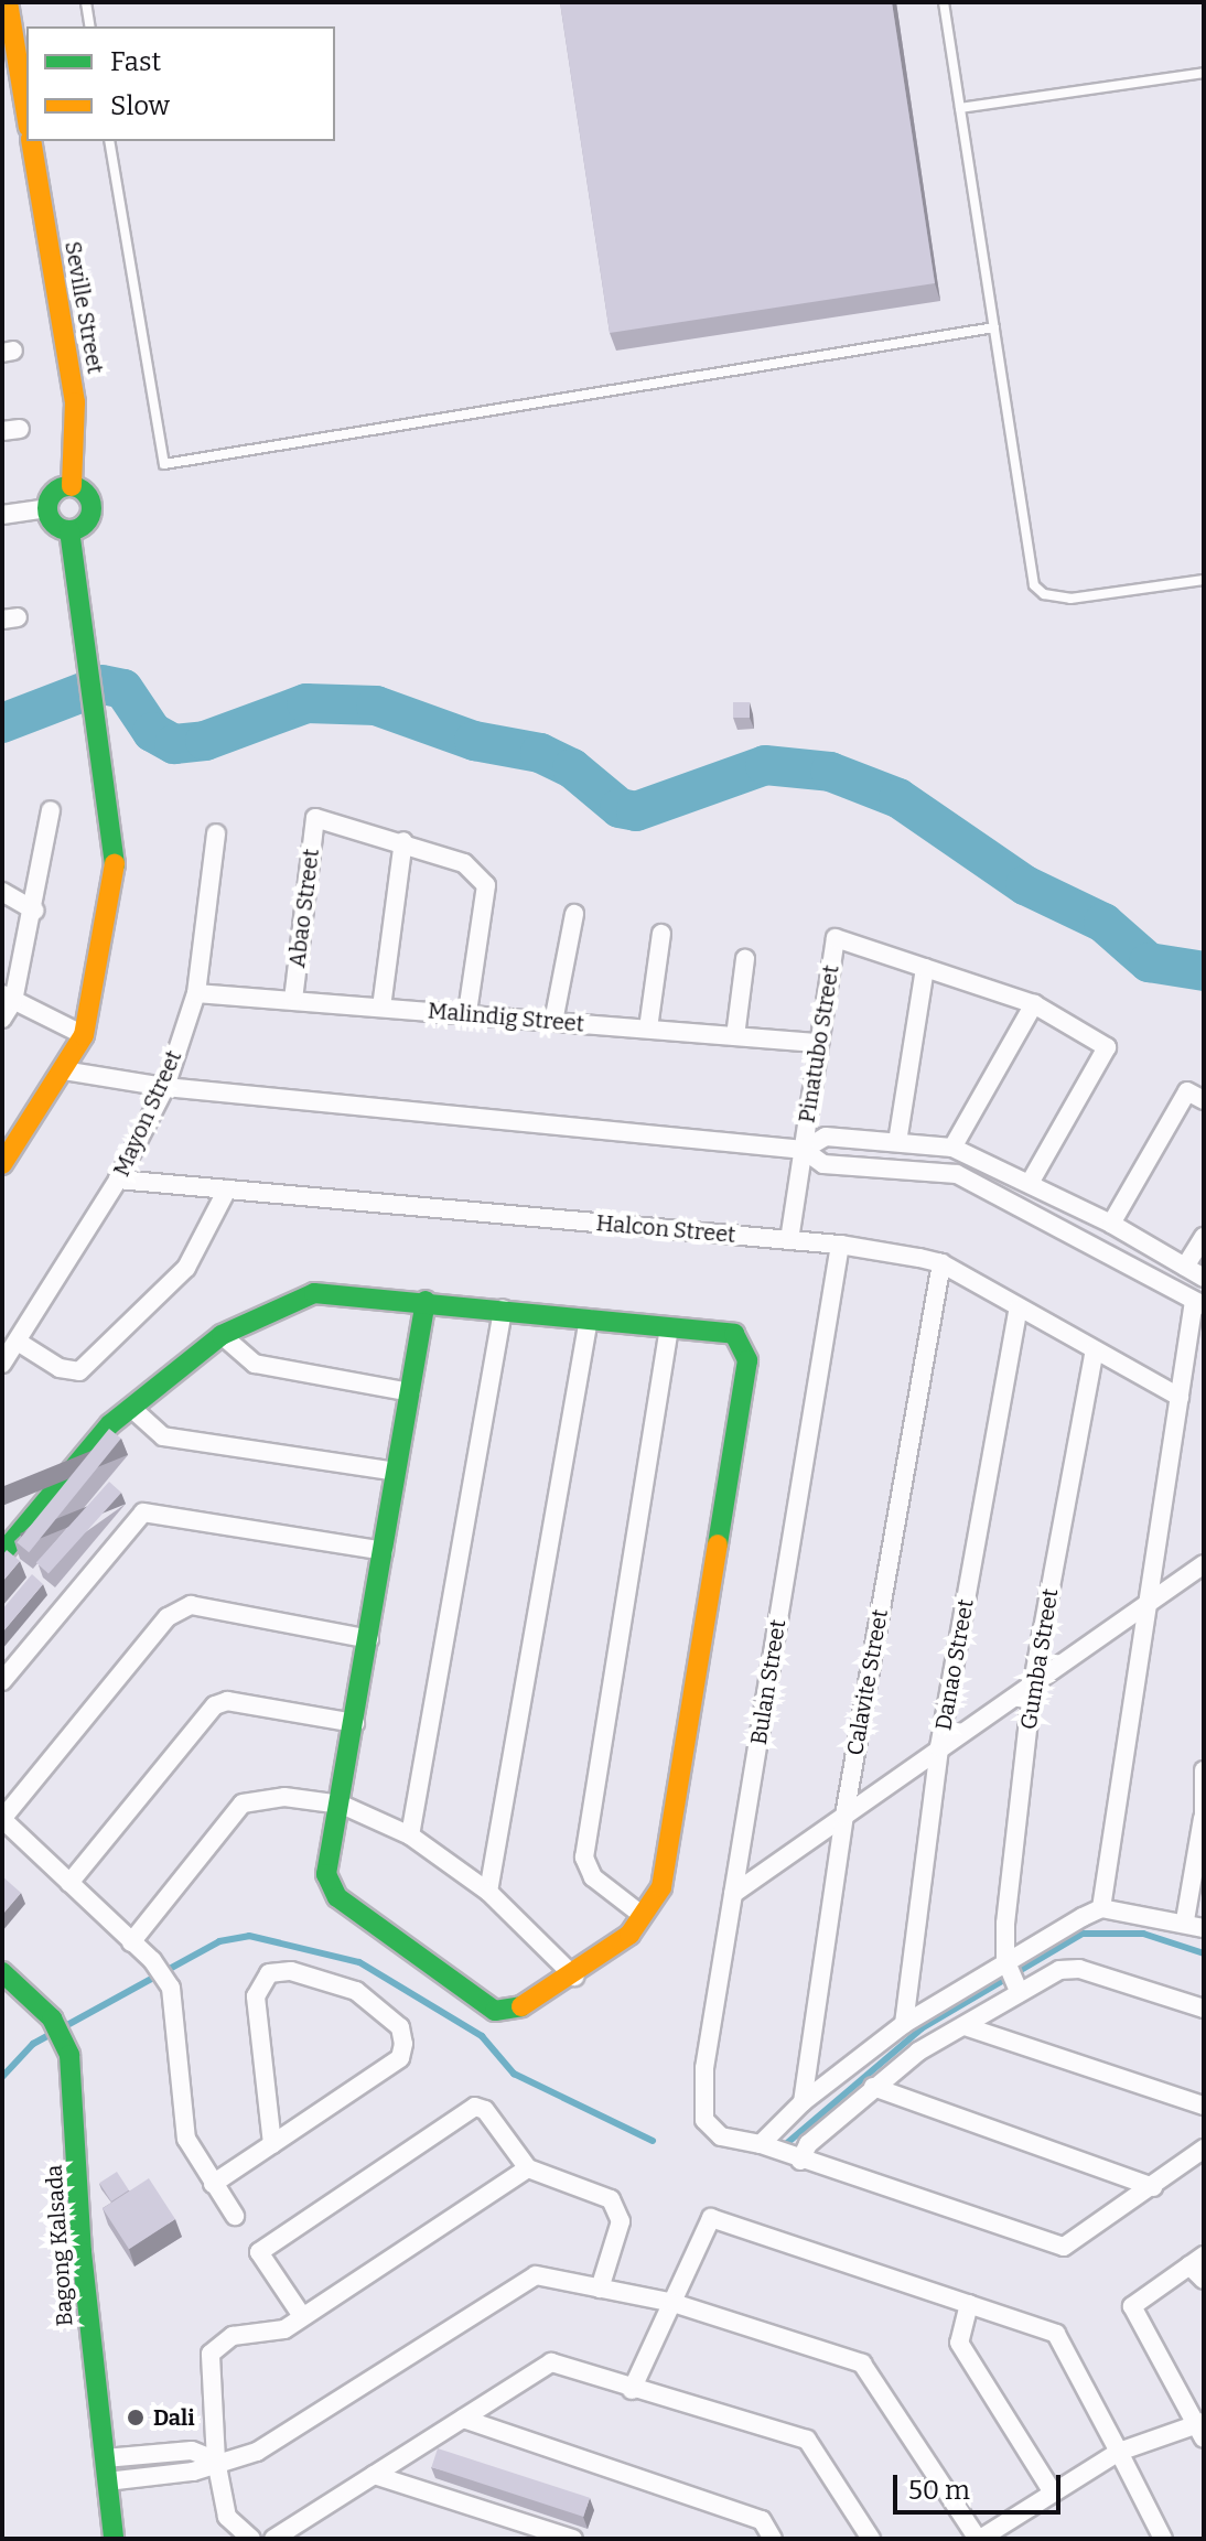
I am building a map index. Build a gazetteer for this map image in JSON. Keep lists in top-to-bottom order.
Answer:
{
  "streets": {
    "street": [
      "Seville Street",
      "Abao Street",
      "Malindig Street",
      "Pinatubo Street",
      "Mayon Street",
      "Halcon Street",
      "Gumba Street",
      "Danao Street",
      "Bulan Street",
      "Calavite Street",
      "Bagong Kalsada"
    ]
  },
  "crossings": [
    ["Abao Street", "Malindig Street"],
    ["Malindig Street", "Pinatubo Street"],
    ["Malindig Street", "Mayon Street"],
    ["Pinatubo Street", "Halcon Street"],
    ["Mayon Street", "Halcon Street"],
    ["Halcon Street", "Gumba Street"],
    ["Halcon Street", "Danao Street"],
    ["Halcon Street", "Bulan Street"],
    ["Halcon Street", "Calavite Street"]
  ],
  "places": ["Dali"],
  "legend": ["Fast", "Slow"],
  "scale_bar": "50 m"
}
